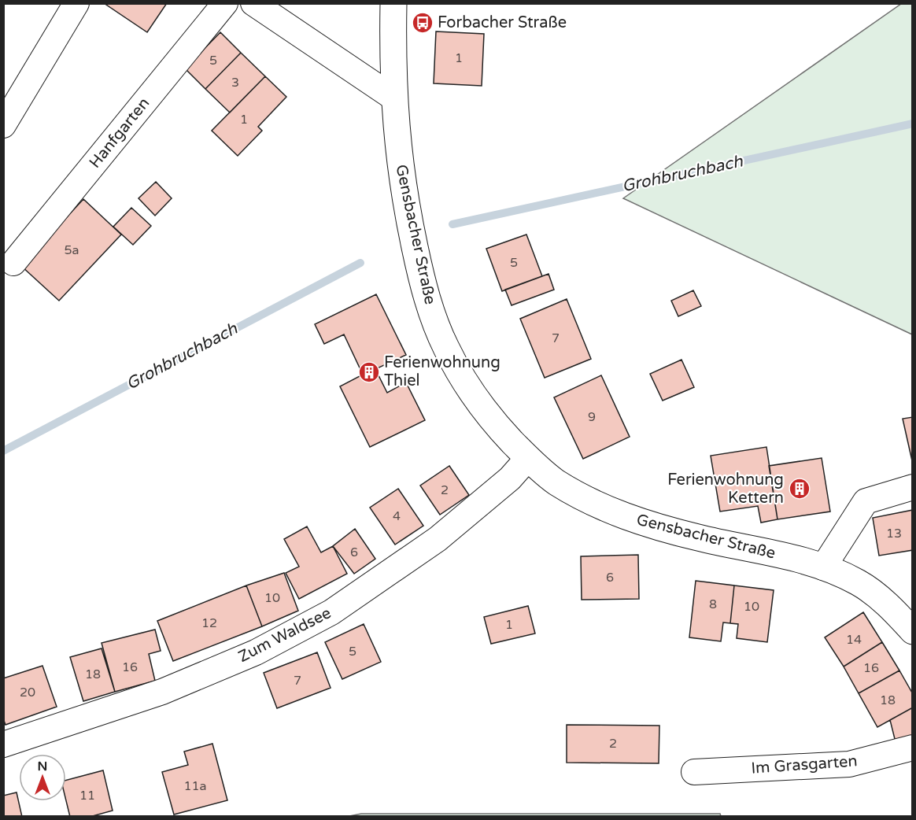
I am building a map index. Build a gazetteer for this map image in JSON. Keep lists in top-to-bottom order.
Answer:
{
  "streets": {
    "main road": ["Gensbacher Straße"],
    "street": ["Hanfgarten", "Zum Waldsee", "Im Grasgarten"]
  },
  "crossings": [
    ["Gensbacher Straße", "Zum Waldsee"]
  ],
  "water": ["Grohbruchbach"],
  "places": {
    "bus stop": ["Forbacher Straße"],
    "building": ["Ferienwohnung Thiel", "Ferienwohnung Kettern"]
  },
  "house_numbers": [
    "1",
    "5",
    "3",
    "1",
    "5a",
    "5",
    "7",
    "9",
    "2",
    "4",
    "13",
    "6",
    "6",
    "10",
    "8",
    "10",
    "12",
    "1",
    "14",
    "5",
    "16",
    "16",
    "18",
    "7",
    "20",
    "18",
    "2",
    "11a",
    "11"
  ],
  "north": "top"
}
